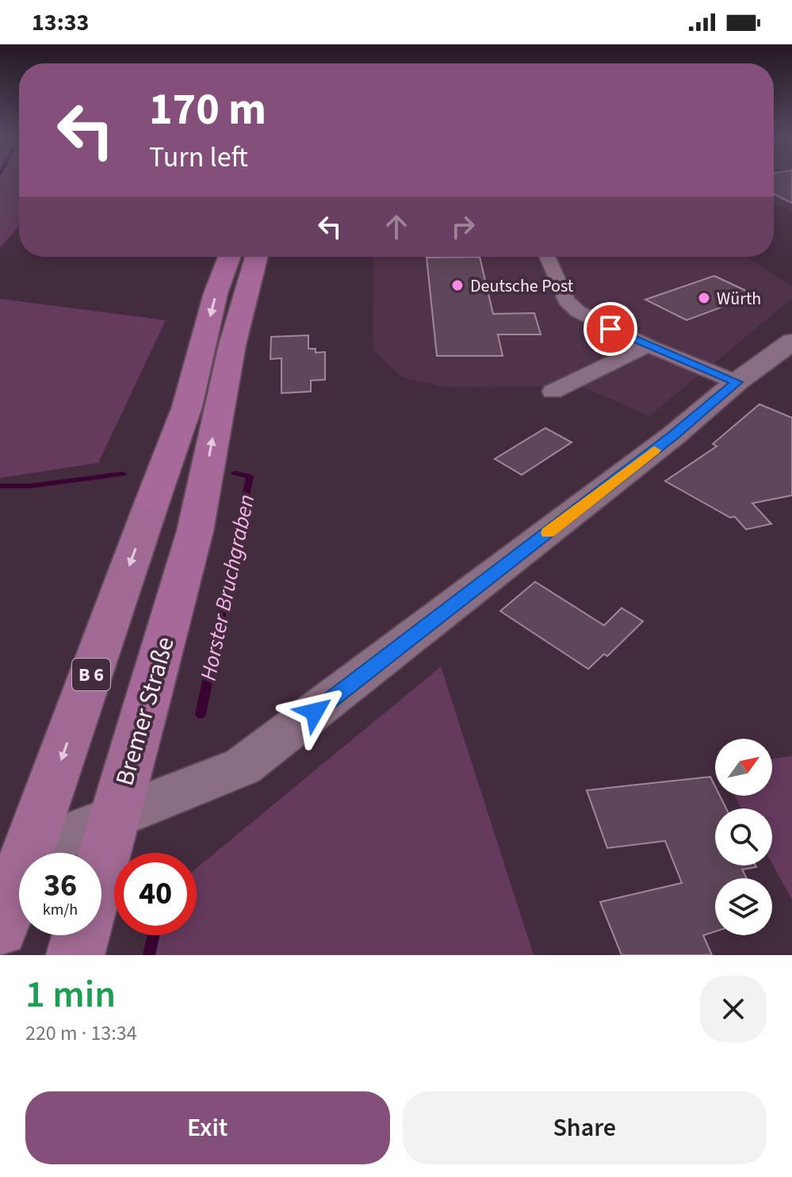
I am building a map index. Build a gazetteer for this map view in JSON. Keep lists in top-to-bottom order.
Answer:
{
  "streets": {
    "highway": ["B 6", "Bremer Straße"]
  },
  "water": ["Horster Bruchgraben"],
  "places": ["Deutsche Post", "Würth"],
  "north": "top right",
  "page": {
    "status": "13:33",
    "turn": ["170 m", "Turn left"],
    "speed": "36 km/h",
    "limit": "40",
    "heading": ["1 min", "220 m · 13:34"],
    "buttons": ["Exit", "Share"]
  }
}
